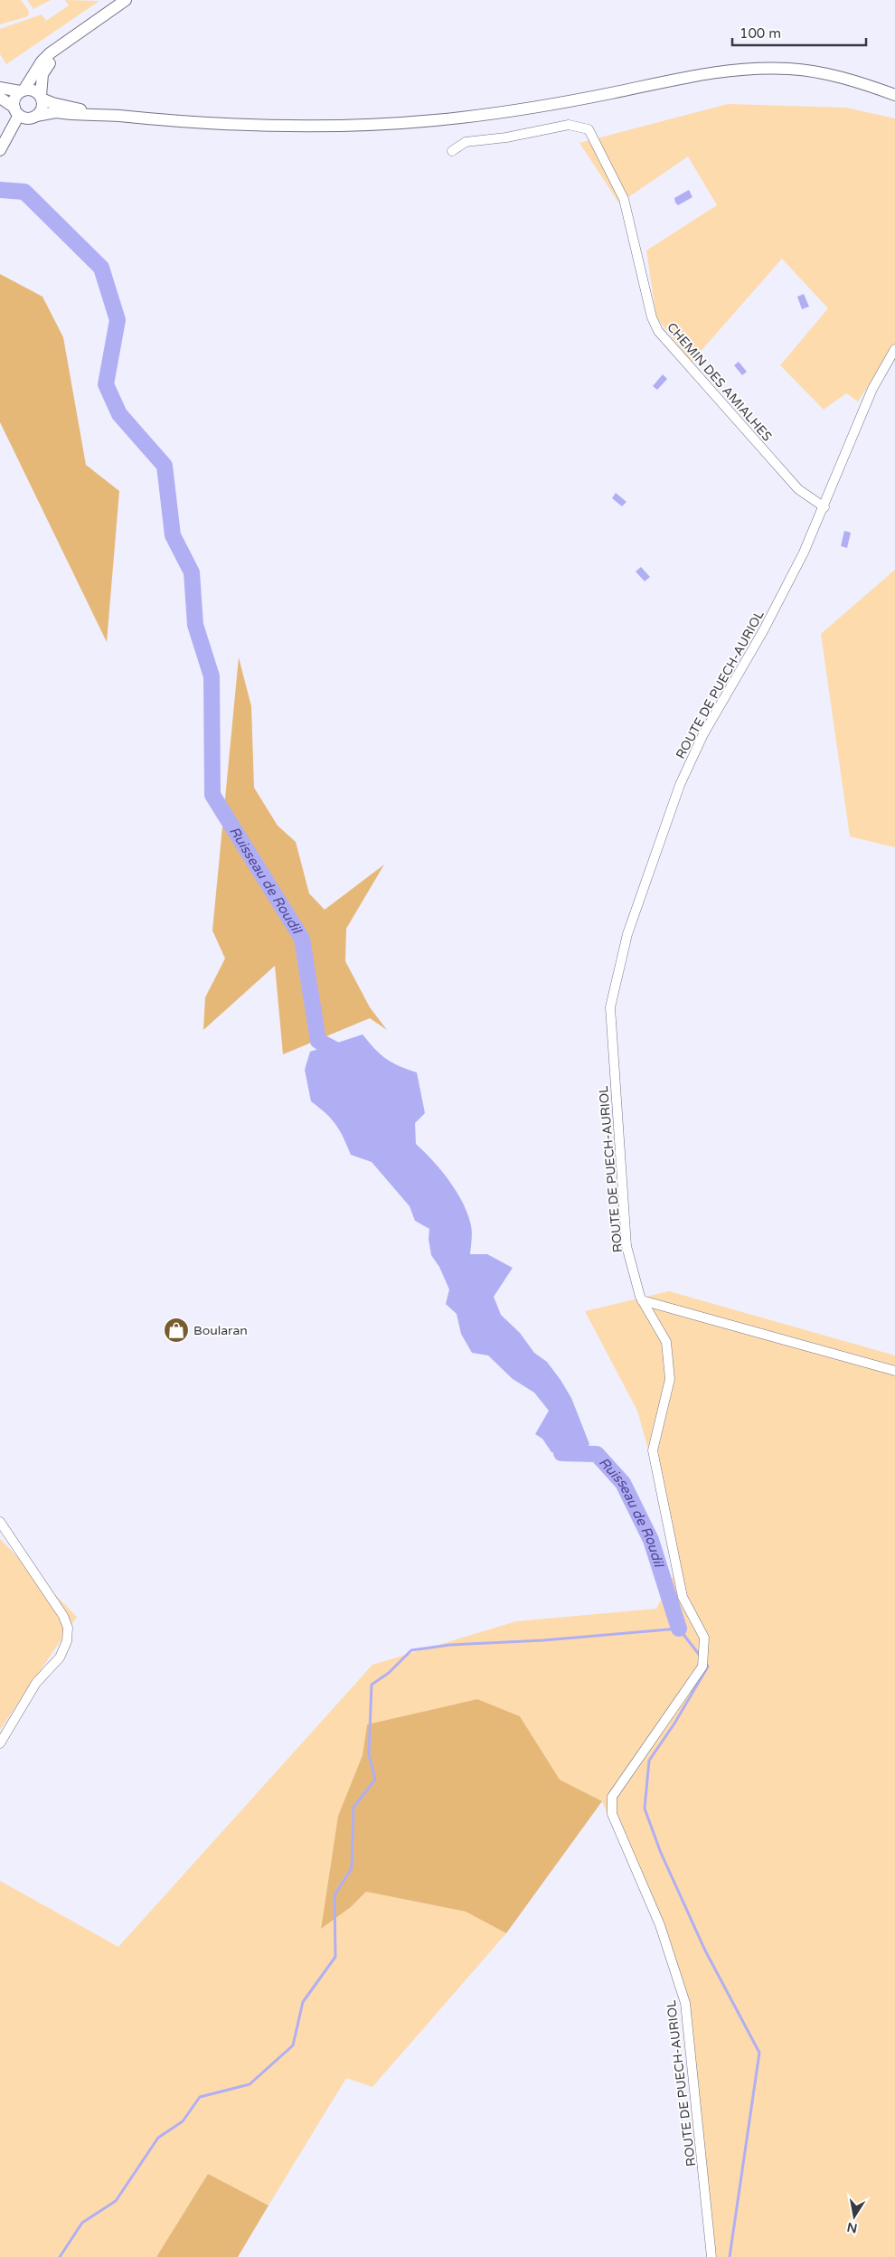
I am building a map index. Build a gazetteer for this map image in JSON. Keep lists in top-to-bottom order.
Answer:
{
  "streets": {
    "street": ["CHEMIN DES AMIALHES", "ROUTE DE PUECH-AURIOL"]
  },
  "crossings": [
    ["CHEMIN DES AMIALHES", "ROUTE DE PUECH-AURIOL"]
  ],
  "water": ["Ruisseau de Roudil"],
  "places": {
    "shop": ["Boularan"]
  },
  "scale_bar": "100 m",
  "north": "bottom"
}
